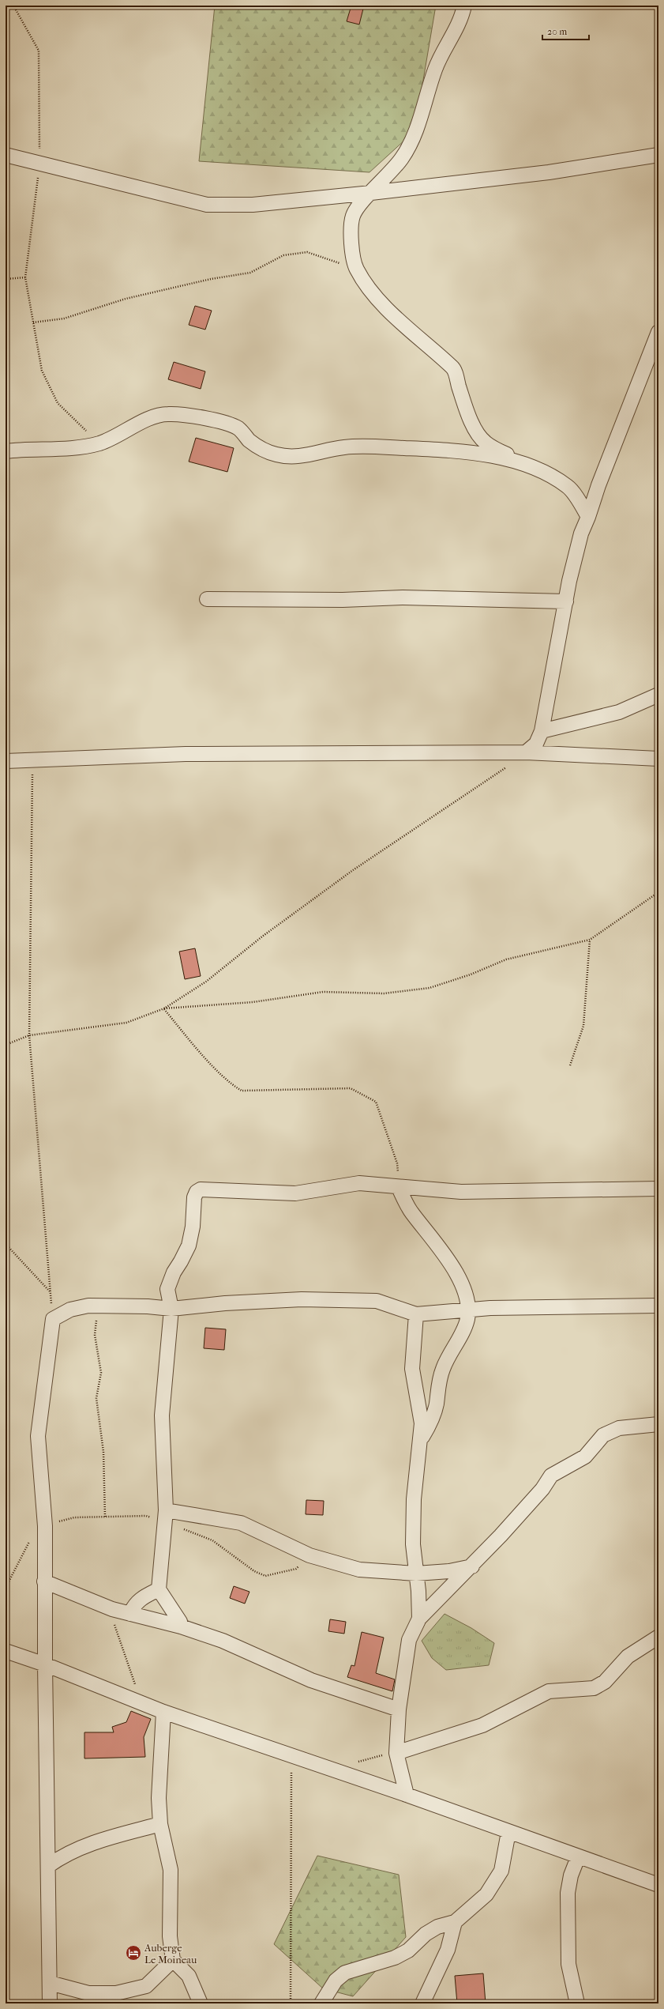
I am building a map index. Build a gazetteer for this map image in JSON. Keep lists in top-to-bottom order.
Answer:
{
  "places": {
    "hotel": ["Auberge Le Moineau"]
  },
  "scale_bar": "20 m"
}
